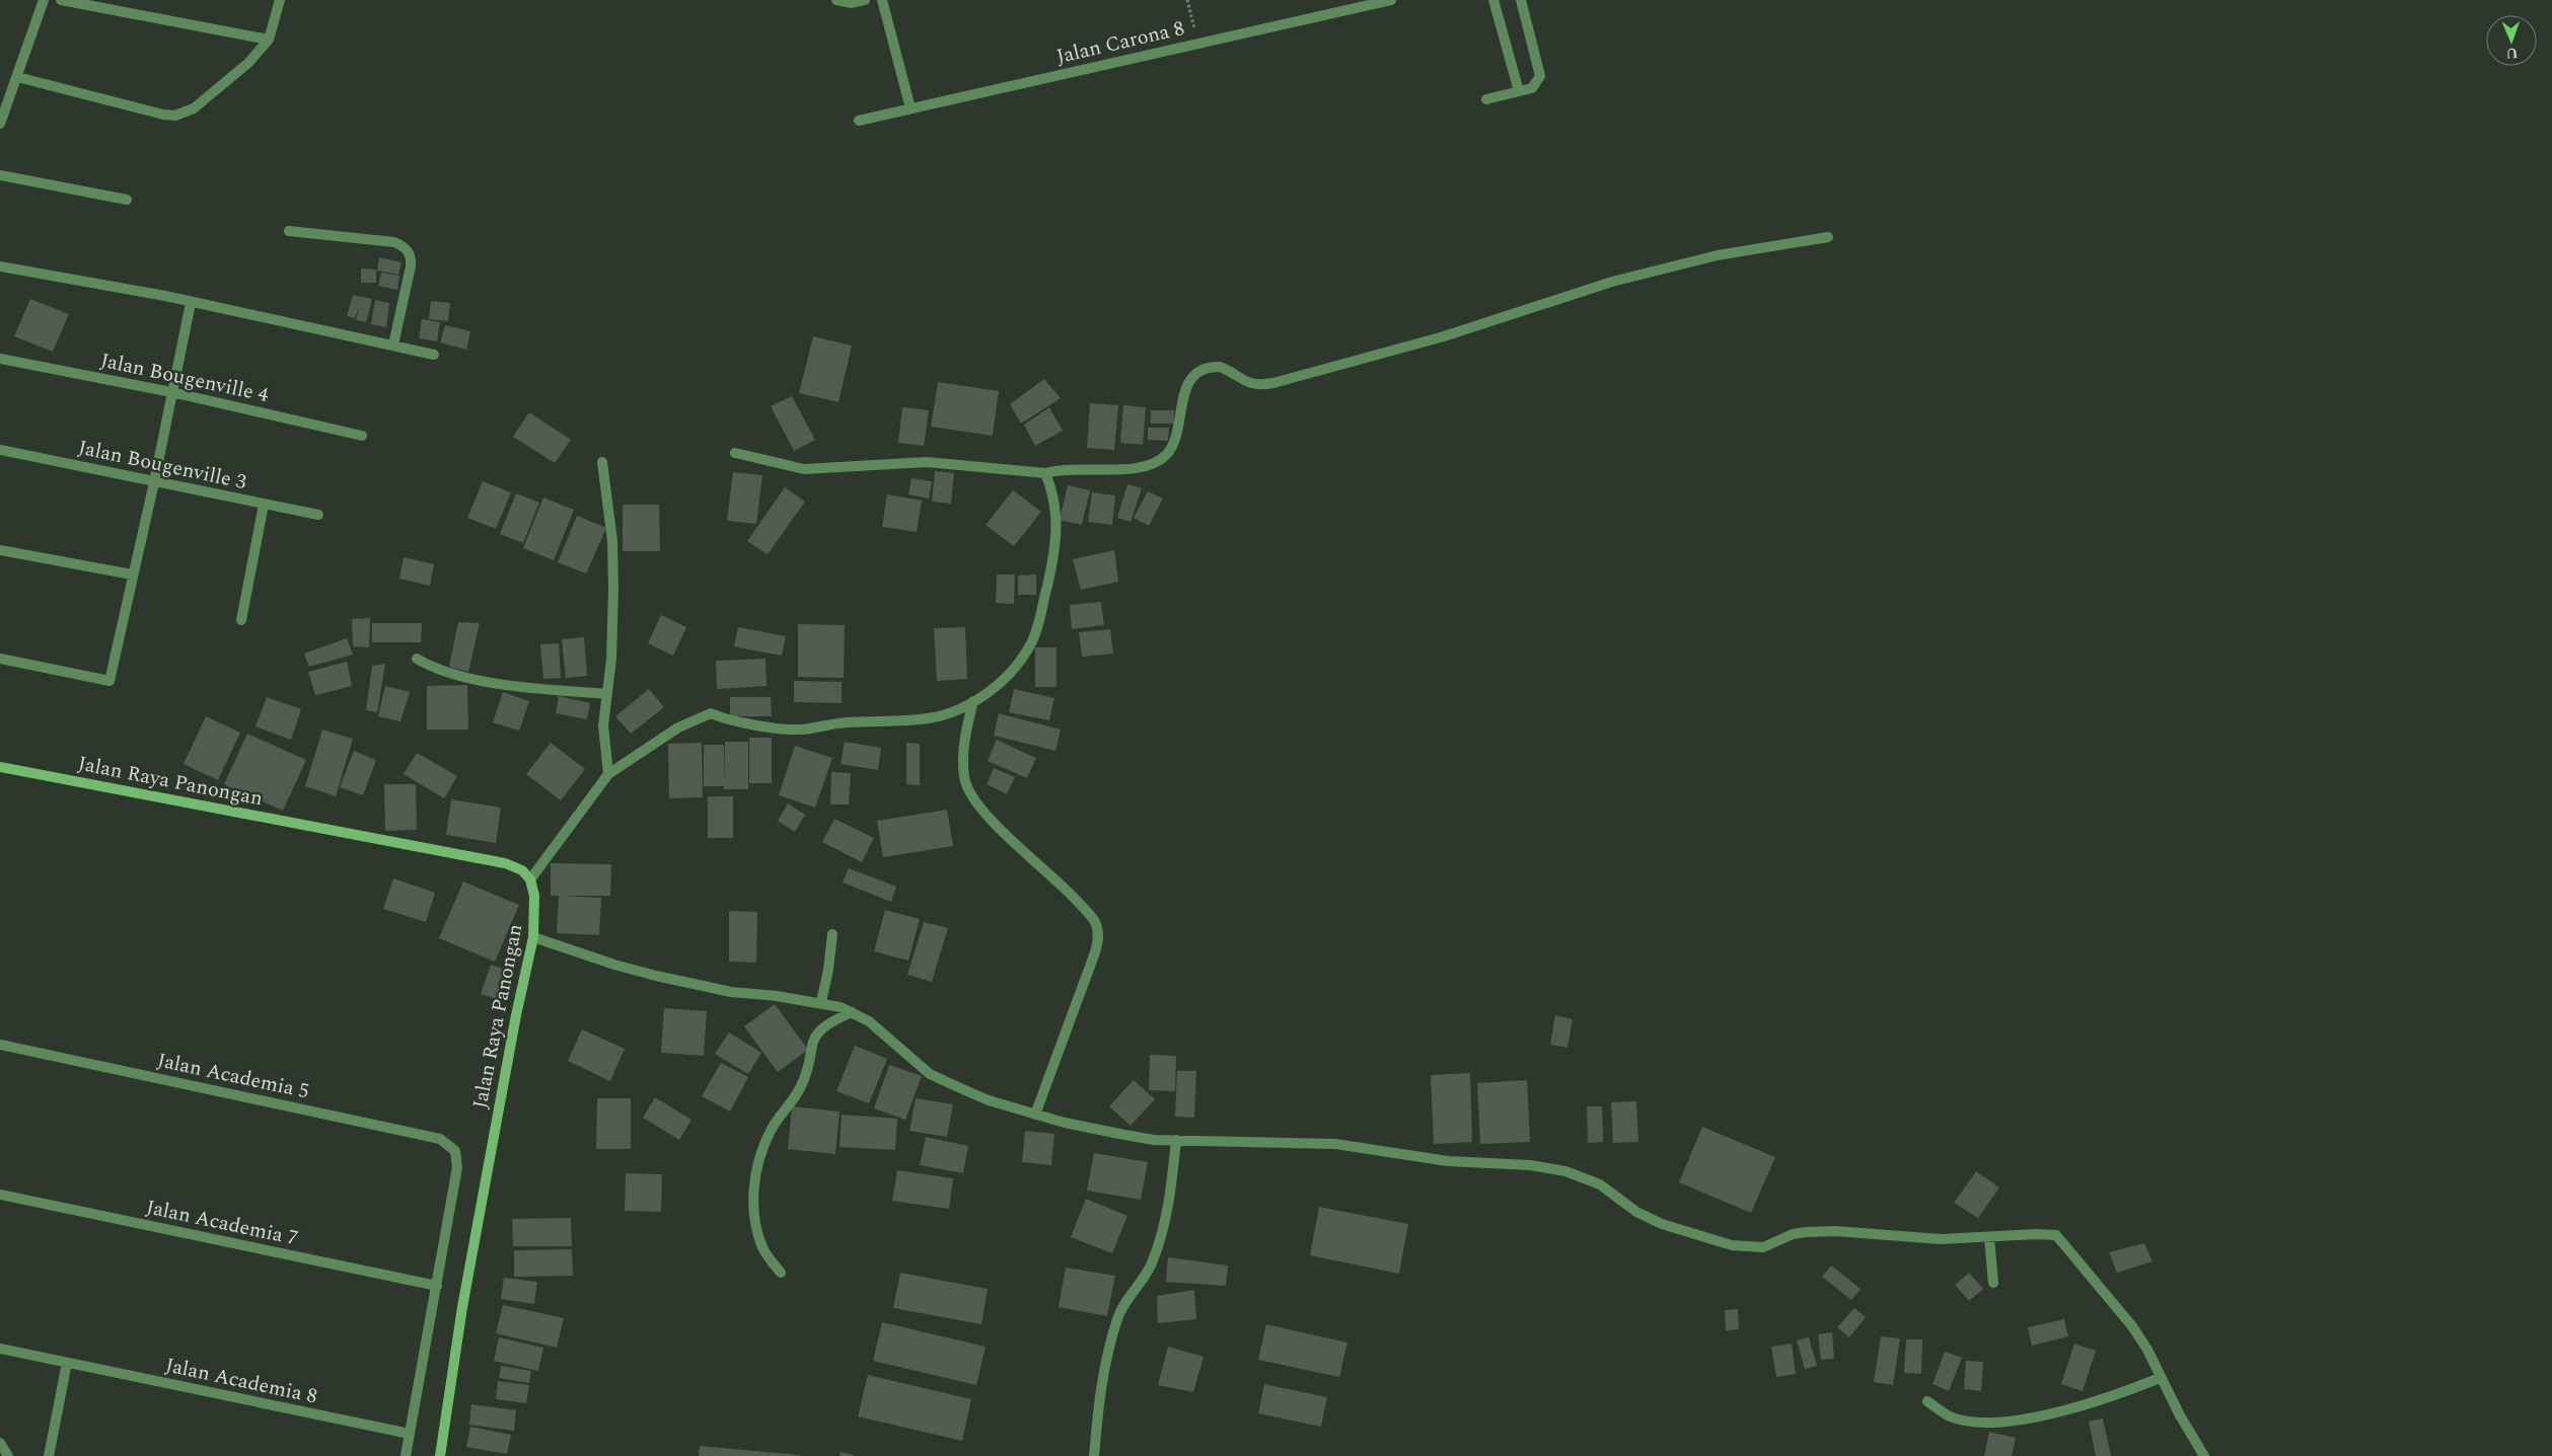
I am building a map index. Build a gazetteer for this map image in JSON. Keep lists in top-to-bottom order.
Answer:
{
  "streets": {
    "street": [
      "Jalan Carona 8",
      "Jalan Bougenville 4",
      "Jalan Bougenville 3",
      "Jalan Raya Panongan",
      "Jalan Academia 5",
      "Jalan Academia 7",
      "Jalan Academia 8"
    ]
  },
  "crossings": [
    ["Jalan Academia 5", "Jalan Academia 7"]
  ],
  "north": "bottom"
}
